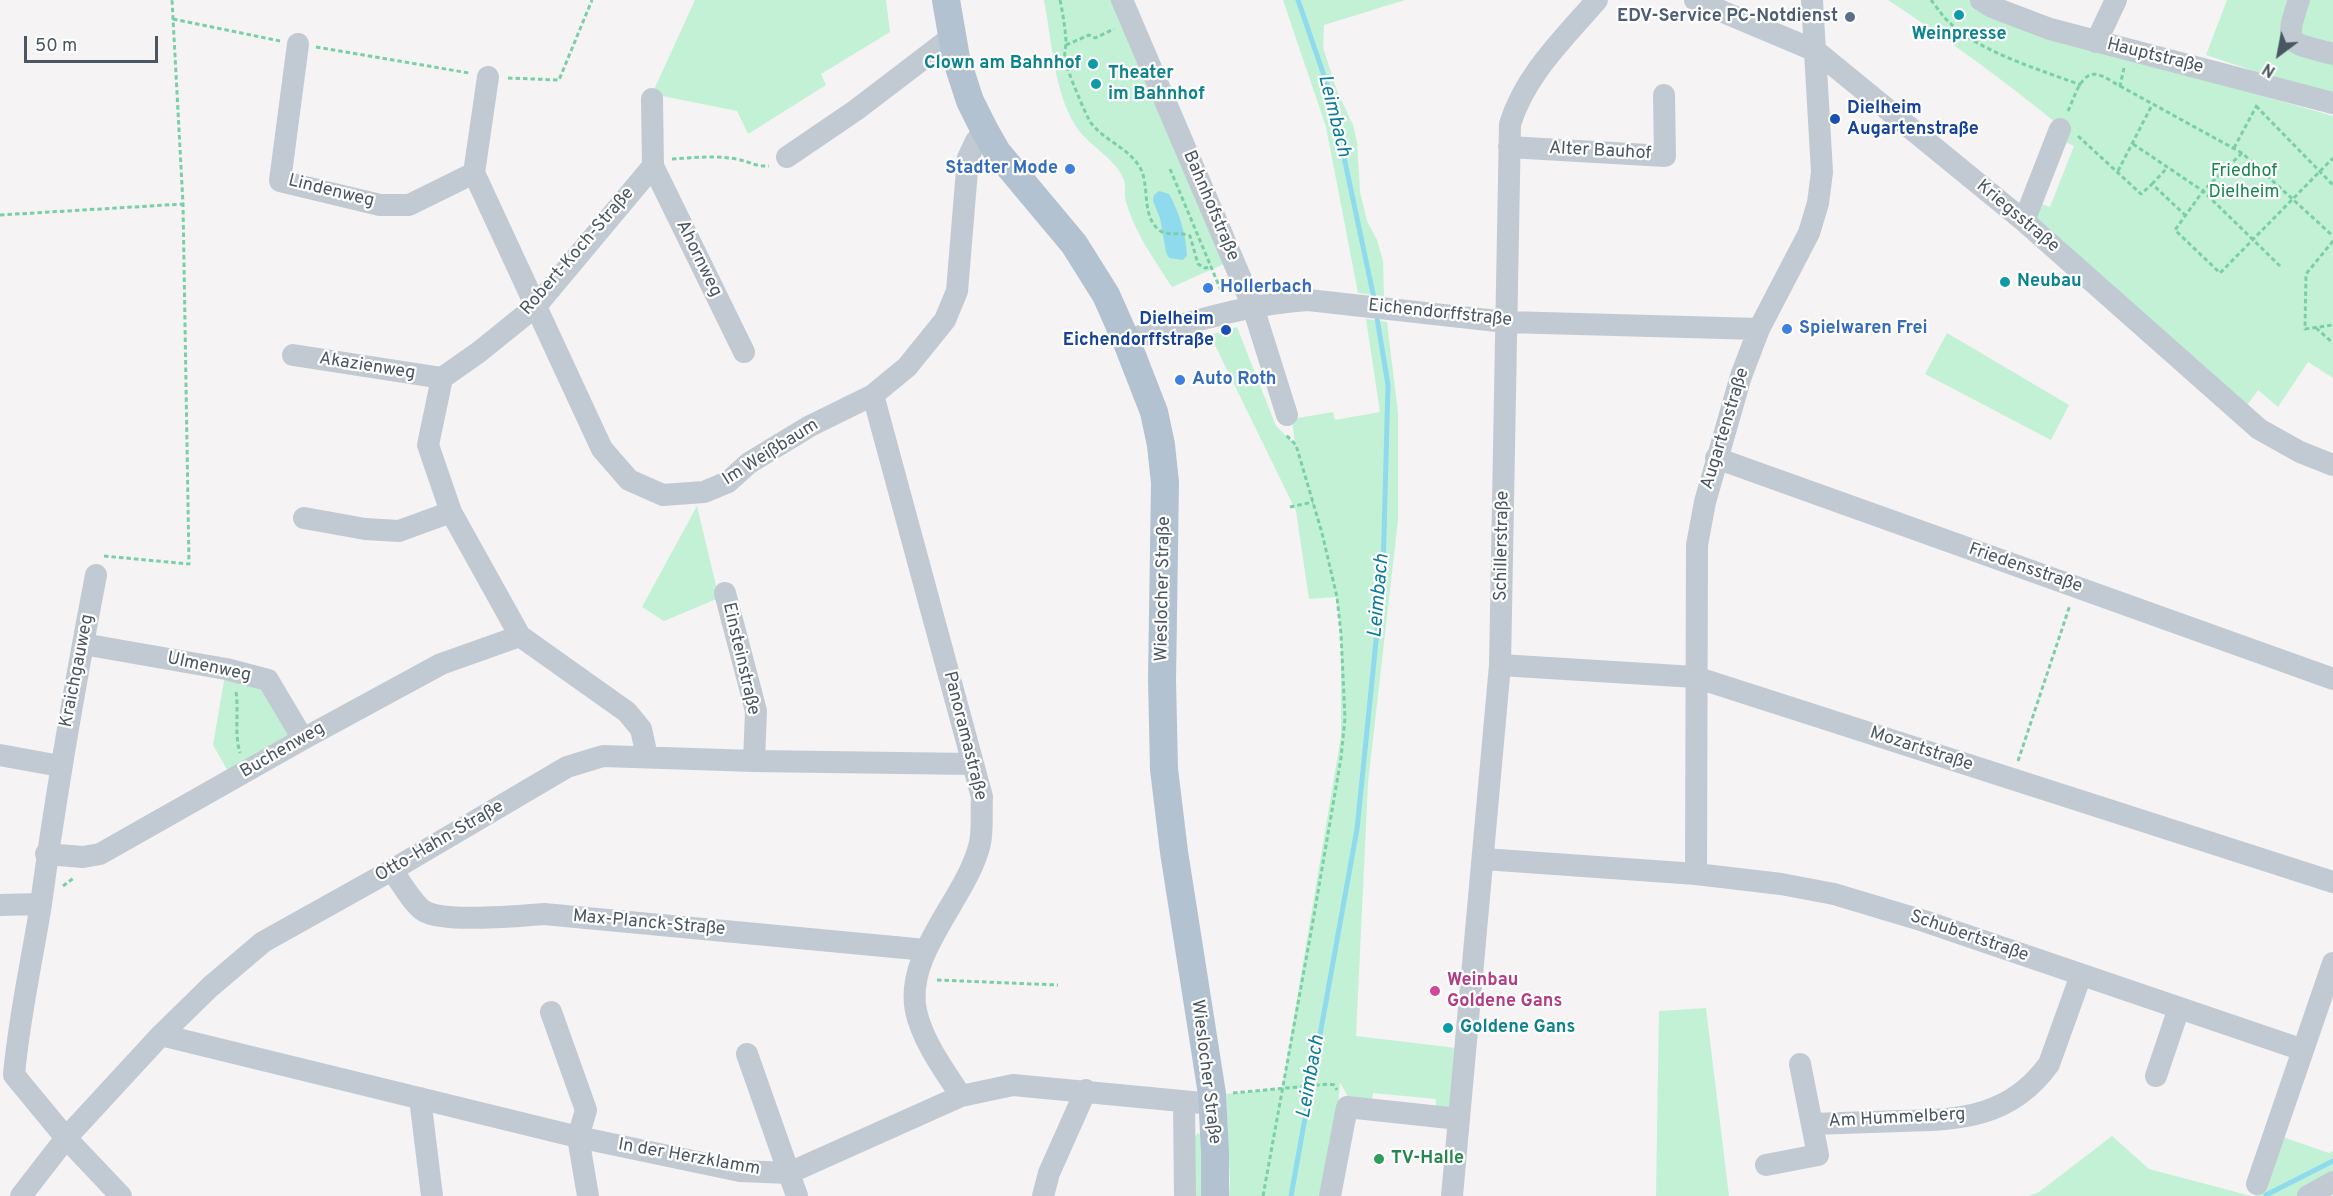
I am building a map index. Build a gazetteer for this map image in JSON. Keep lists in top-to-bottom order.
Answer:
{
  "streets": {
    "main road": ["Wieslocher Straße"],
    "street": [
      "Hauptstraße",
      "Alter Bauhof",
      "Lindenweg",
      "Bahnhofstraße",
      "Kriegsstraße",
      "Robert-Koch-Straße",
      "Ahornweg",
      "Eichendorffstraße",
      "Akazienweg",
      "Augartenstraße",
      "Im Weißbaum",
      "Schillerstraße",
      "Friedensstraße",
      "Einsteinstraße",
      "Ulmenweg",
      "Kraichgauweg",
      "Panoramastraße",
      "Mozartstraße",
      "Buchenweg",
      "Otto-Hahn-Straße",
      "Max-Planck-Straße",
      "Schubertstraße",
      "Am Hummelberg",
      "In der Herzklamm"
    ]
  },
  "crossings": [
    ["Alter Bauhof", "Schillerstraße"],
    ["Lindenweg", "Im Weißbaum"],
    ["Bahnhofstraße", "Eichendorffstraße"],
    ["Kriegsstraße", "Augartenstraße"],
    ["Robert-Koch-Straße", "Ahornweg"],
    ["Robert-Koch-Straße", "Akazienweg"],
    ["Robert-Koch-Straße", "Im Weißbaum"],
    ["Eichendorffstraße", "Augartenstraße"],
    ["Eichendorffstraße", "Schillerstraße"],
    ["Eichendorffstraße", "Wieslocher Straße"],
    ["Augartenstraße", "Friedensstraße"],
    ["Augartenstraße", "Mozartstraße"],
    ["Augartenstraße", "Schubertstraße"],
    ["Im Weißbaum", "Wieslocher Straße"],
    ["Im Weißbaum", "Panoramastraße"],
    ["Schillerstraße", "Mozartstraße"],
    ["Schillerstraße", "Schubertstraße"],
    ["Wieslocher Straße", "In der Herzklamm"],
    ["Einsteinstraße", "Otto-Hahn-Straße"],
    ["Ulmenweg", "Kraichgauweg"],
    ["Ulmenweg", "Buchenweg"],
    ["Kraichgauweg", "Buchenweg"],
    ["Kraichgauweg", "Otto-Hahn-Straße"],
    ["Panoramastraße", "Otto-Hahn-Straße"],
    ["Panoramastraße", "Max-Planck-Straße"],
    ["Panoramastraße", "In der Herzklamm"],
    ["Otto-Hahn-Straße", "Max-Planck-Straße"],
    ["Otto-Hahn-Straße", "In der Herzklamm"],
    ["Schubertstraße", "Am Hummelberg"]
  ],
  "water": ["Leimbach"],
  "parks": ["Friedhof Dielheim"],
  "places": [
    "Weinpresse",
    "EDV-Service PC-Notdienst",
    "Clown am Bahnhof",
    "Theater im Bahnhof",
    "Dielheim Augartenstraße",
    "Stadter Mode",
    "Neubau",
    "Hollerbach",
    "Spielwaren Frei",
    "Dielheim Eichendorffstraße",
    "Auto Roth",
    "Weinbau Goldene Gans",
    "Goldene Gans",
    "TV-Halle"
  ],
  "scale_bar": "50 m",
  "north": "bottom left"
}
